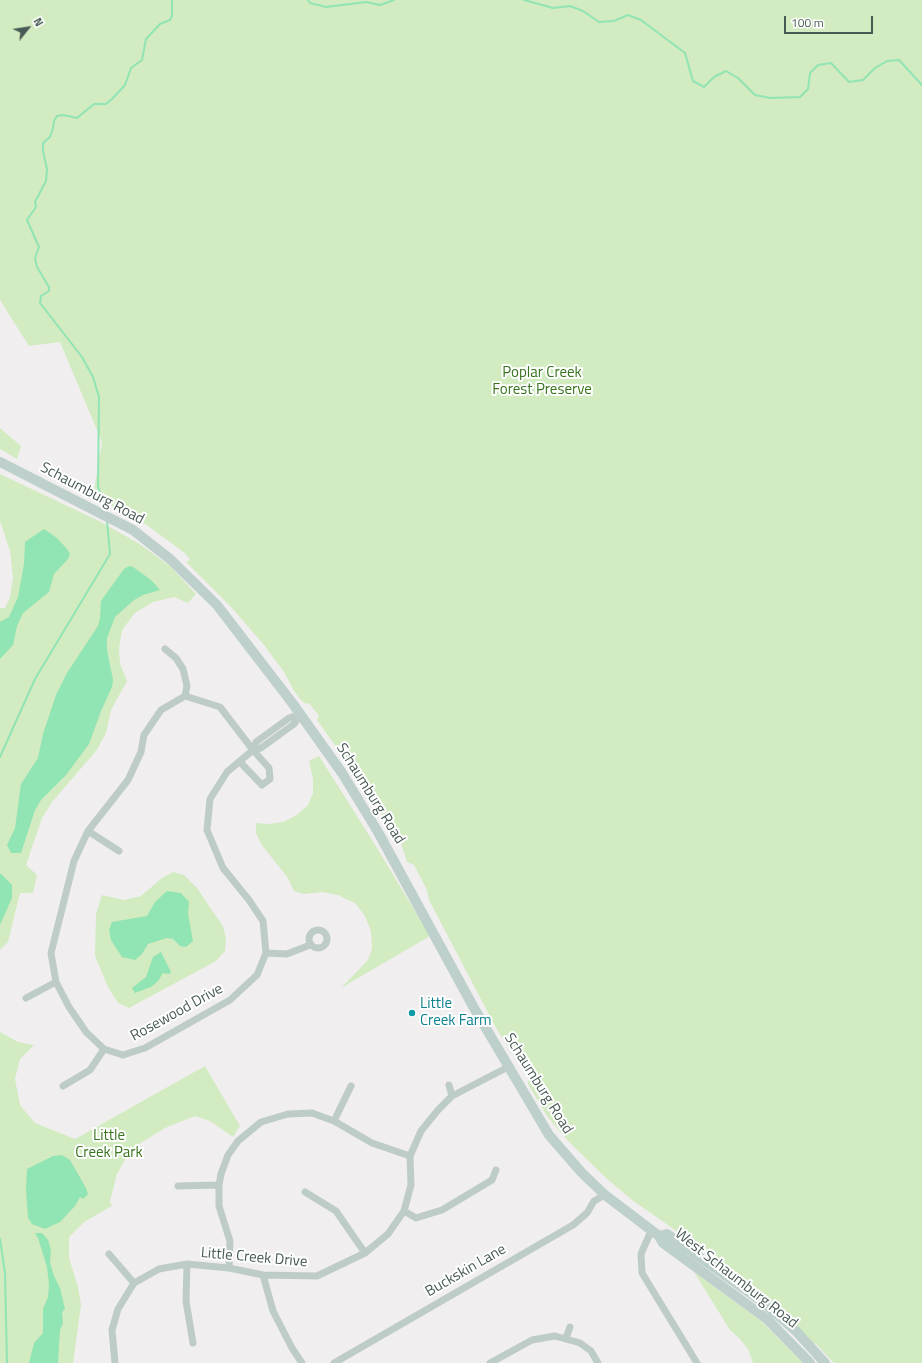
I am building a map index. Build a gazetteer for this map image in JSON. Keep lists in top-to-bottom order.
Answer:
{
  "streets": {
    "main road": ["Schaumburg Road", "West Schaumburg Road"],
    "street": ["Rosewood Drive", "Little Creek Drive", "Buckskin Lane"]
  },
  "crossings": [
    ["Schaumburg Road", "Rosewood Drive"],
    ["Schaumburg Road", "Little Creek Drive"],
    ["Schaumburg Road", "Buckskin Lane"],
    ["Schaumburg Road", "West Schaumburg Road"]
  ],
  "parks": ["Poplar Creek Forest Preserve", "Little Creek Park"],
  "places": ["Little Creek Farm"],
  "scale_bar": "100 m",
  "north": "top right"
}
